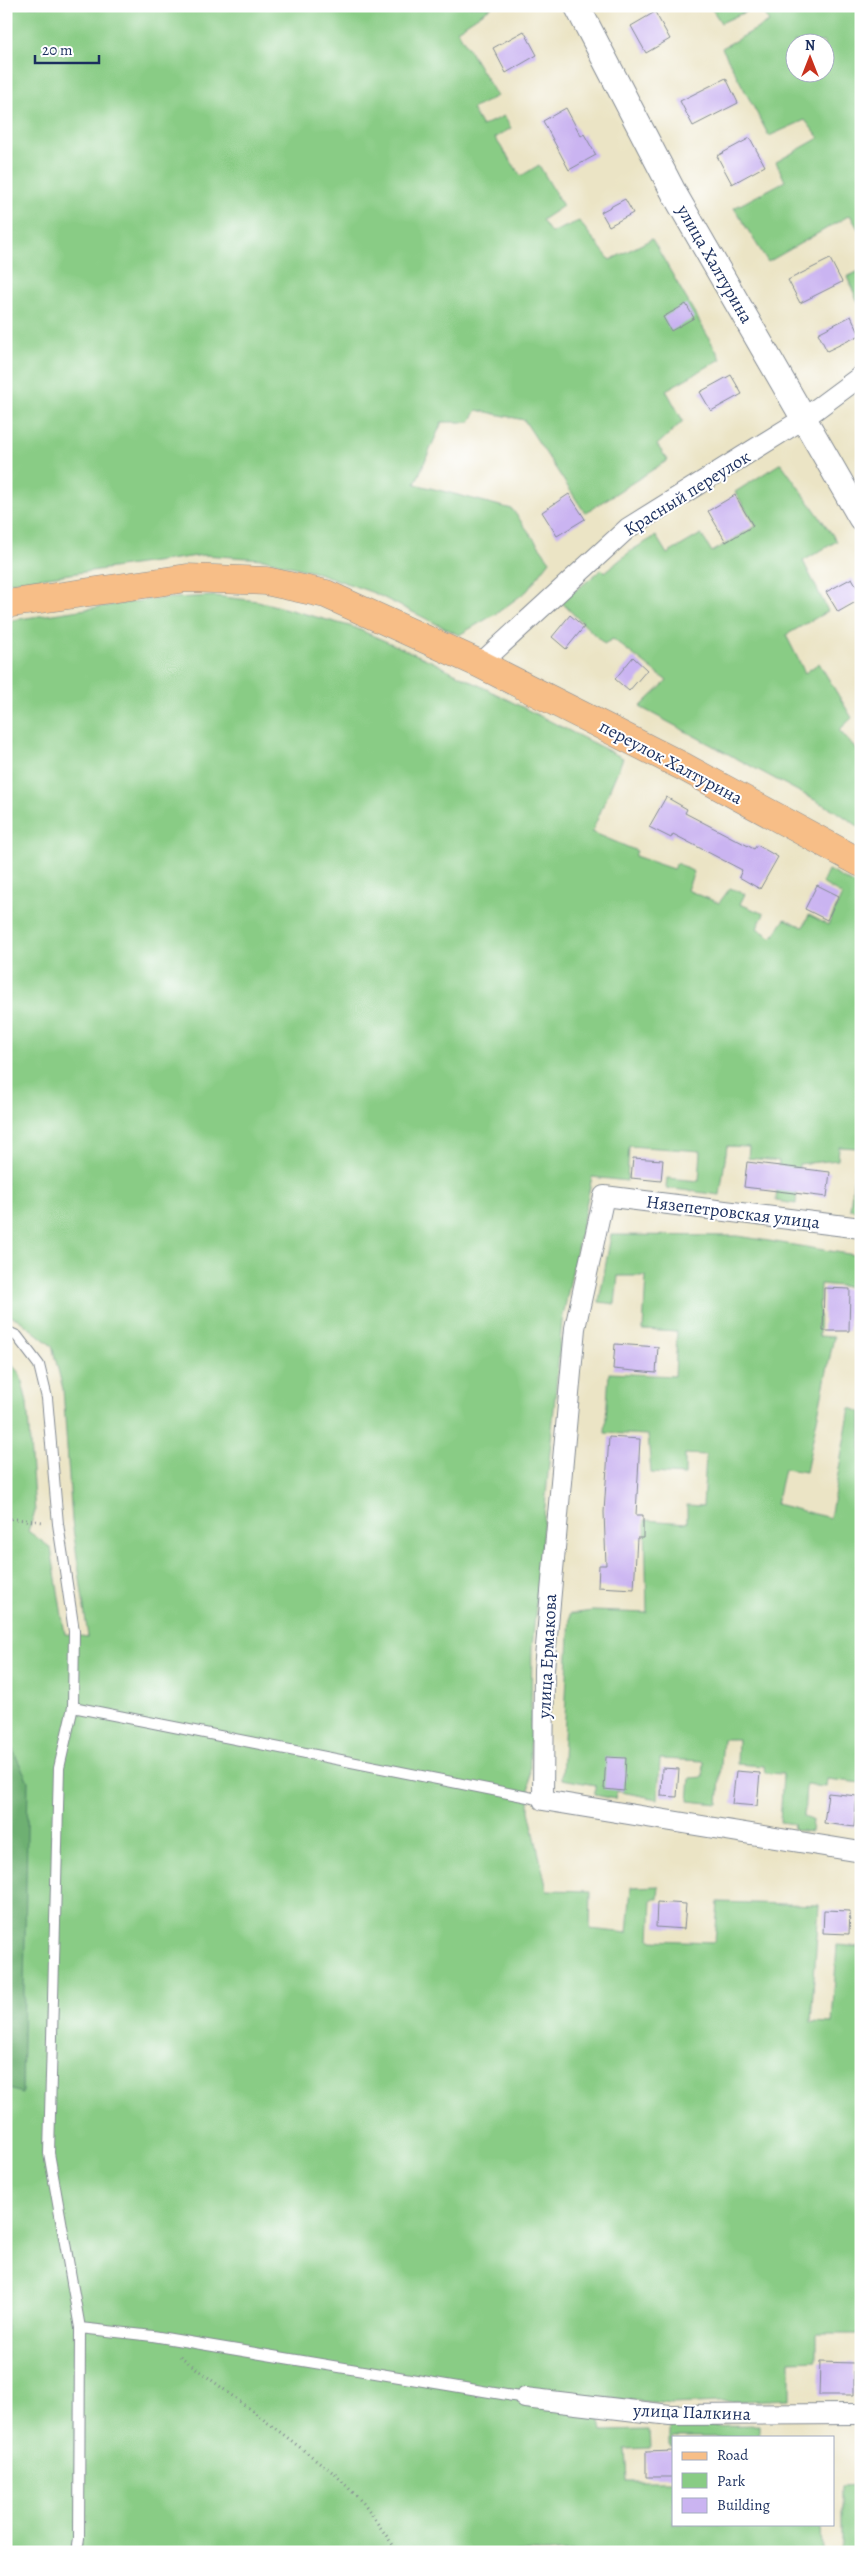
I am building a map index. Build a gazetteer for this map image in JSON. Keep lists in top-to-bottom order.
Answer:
{
  "streets": {
    "main road": ["переулок Халтурина"],
    "street": [
      "улица Халтурина",
      "Красный переулок",
      "Нязепетровская улица",
      "улица Ермакова",
      "улица Палкина"
    ]
  },
  "crossings": [
    ["улица Халтурина", "Красный переулок"],
    ["Красный переулок", "переулок Халтурина"],
    ["Нязепетровская улица", "улица Ермакова"]
  ],
  "legend": ["Road", "Park", "Building"],
  "scale_bar": "20 m",
  "north": "top"
}
